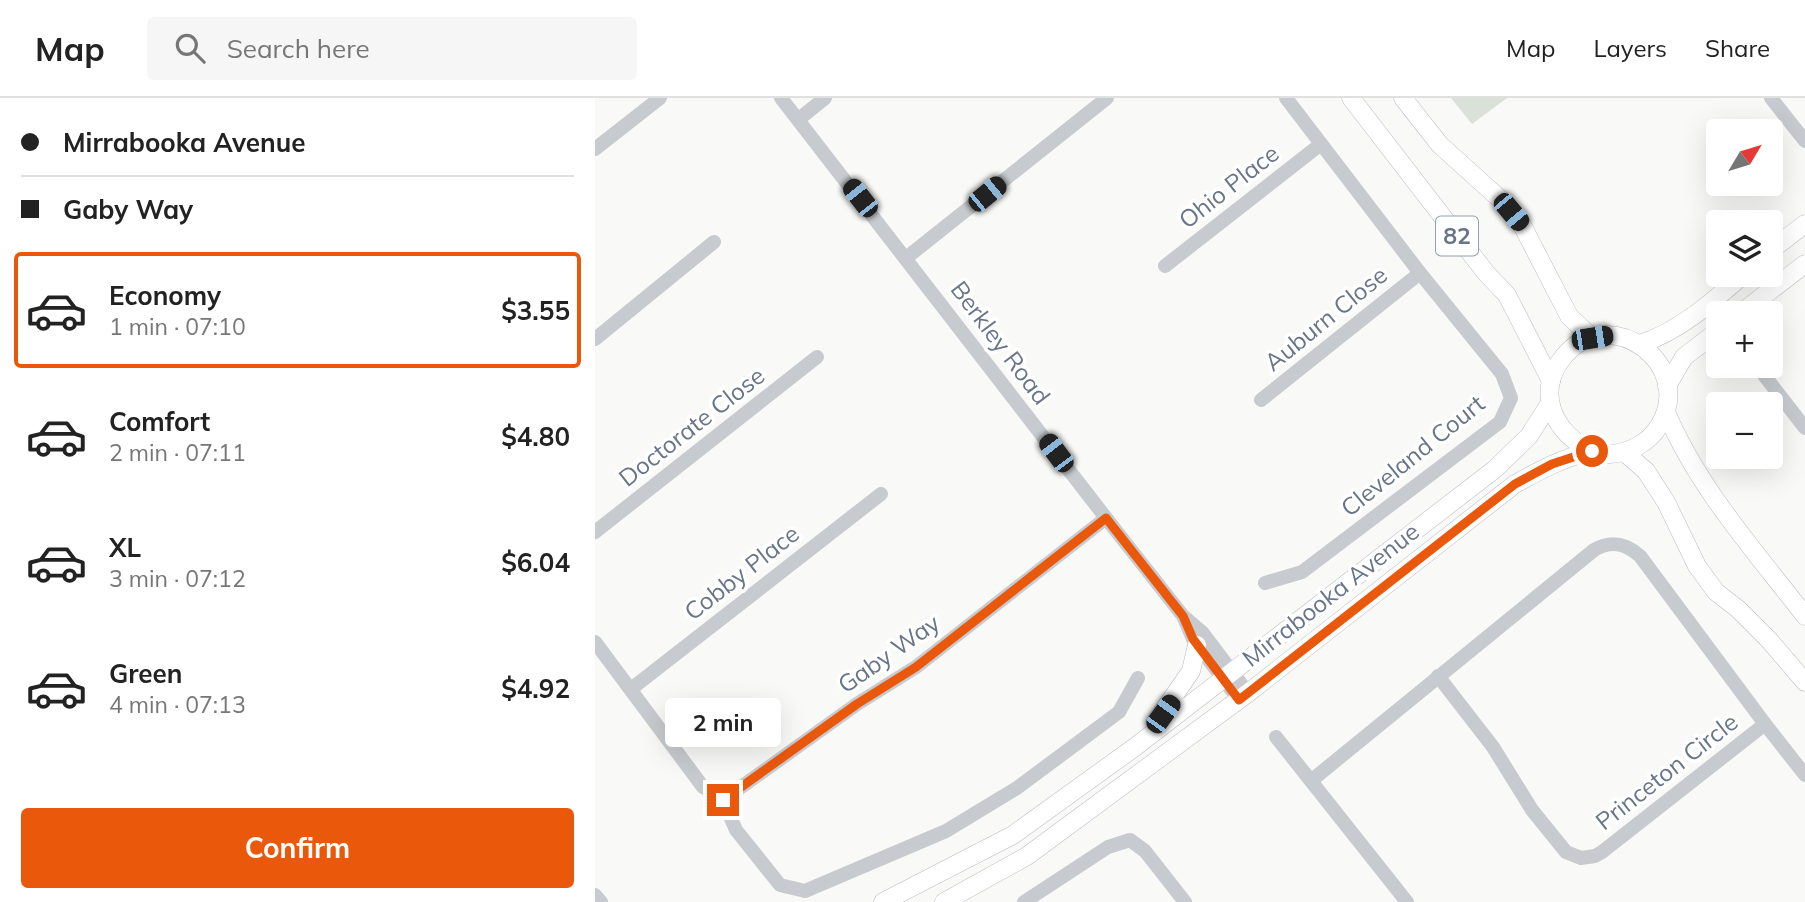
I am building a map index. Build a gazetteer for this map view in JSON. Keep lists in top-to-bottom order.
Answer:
{
  "streets": {
    "main road": ["82", "Mirrabooka Avenue"],
    "street": [
      "Ohio Place",
      "Auburn Close",
      "Berkley Road",
      "Doctorate Close",
      "Cleveland Court",
      "Cobby Place",
      "Gaby Way",
      "Princeton Circle"
    ]
  },
  "crossings": [
    ["Ohio Place", "Cleveland Court"],
    ["82", "Mirrabooka Avenue"],
    ["Auburn Close", "Cleveland Court"],
    ["Berkley Road", "Mirrabooka Avenue"],
    ["Berkley Road", "Gaby Way"]
  ],
  "north": "top right",
  "page": {
    "header": "Map",
    "search": "Search here",
    "nav": ["Map", "Layers", "Share"],
    "banner": ["Mirrabooka Avenue", "Gaby Way"],
    "map_buttons": ["+", "−"],
    "list": [
      {
        "name": "Economy",
        "note": "1 min · 07:10",
        "value": "$3.55"
      },
      {
        "name": "Comfort",
        "note": "2 min · 07:11",
        "value": "$4.80"
      },
      {
        "name": "XL",
        "note": "3 min · 07:12",
        "value": "$6.04"
      },
      {
        "name": "Green",
        "note": "4 min · 07:13",
        "value": "$4.92"
      }
    ],
    "bubble": "2 min",
    "buttons": "Confirm"
  }
}
